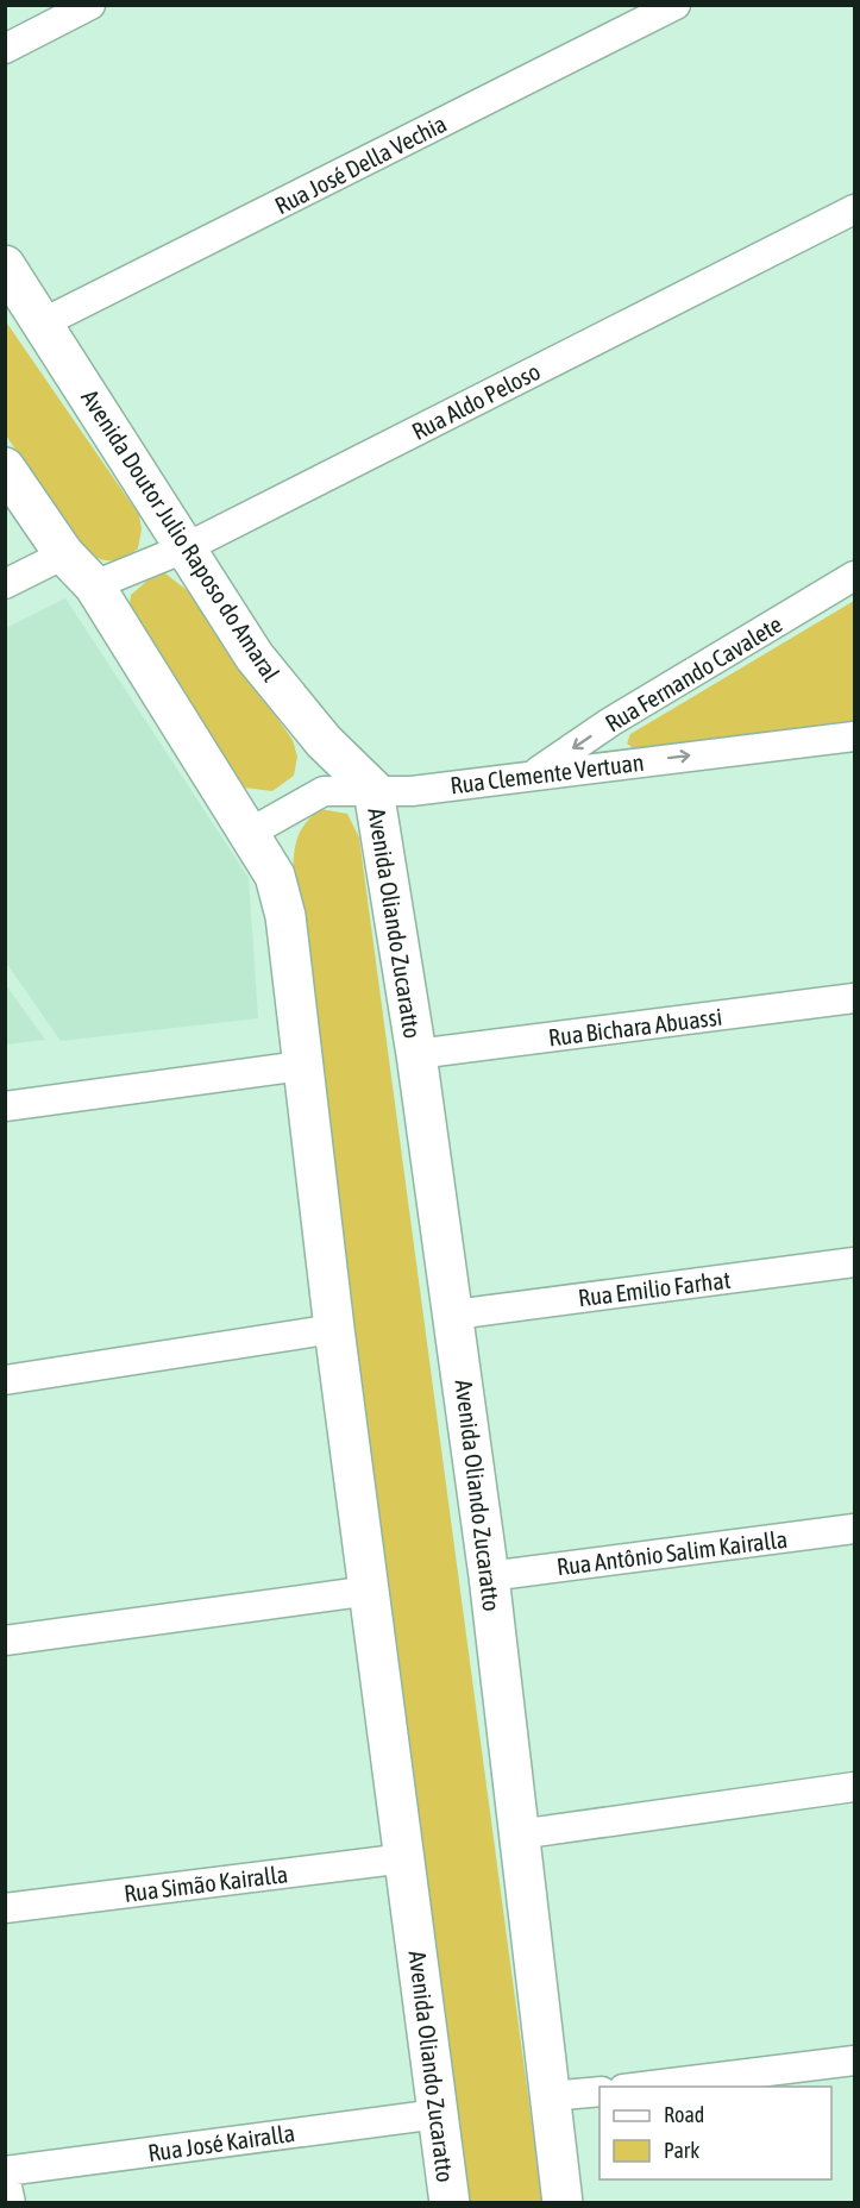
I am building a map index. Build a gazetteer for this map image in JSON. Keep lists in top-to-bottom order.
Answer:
{
  "streets": {
    "street": [
      "Rua José Della Vechia",
      "Rua Aldo Peloso",
      "Avenida Doutor Julio Raposo do Amaral",
      "Rua Fernando Cavalete",
      "Rua Clemente Vertuan",
      "Avenida Oliando Zucaratto",
      "Rua Bichara Abuassi",
      "Rua Emilio Farhat",
      "Rua Antônio Salim Kairalla",
      "Rua Simão Kairalla",
      "Rua José Kairalla"
    ]
  },
  "crossings": [
    ["Rua José Della Vechia", "Avenida Doutor Julio Raposo do Amaral"],
    ["Rua Aldo Peloso", "Avenida Doutor Julio Raposo do Amaral"],
    ["Avenida Doutor Julio Raposo do Amaral", "Rua Clemente Vertuan"],
    ["Avenida Doutor Julio Raposo do Amaral", "Avenida Oliando Zucaratto"],
    ["Rua Fernando Cavalete", "Rua Clemente Vertuan"],
    ["Rua Clemente Vertuan", "Avenida Oliando Zucaratto"],
    ["Avenida Oliando Zucaratto", "Rua Bichara Abuassi"],
    ["Avenida Oliando Zucaratto", "Rua Emilio Farhat"],
    ["Avenida Oliando Zucaratto", "Rua Antônio Salim Kairalla"],
    ["Avenida Oliando Zucaratto", "Rua Simão Kairalla"],
    ["Avenida Oliando Zucaratto", "Rua José Kairalla"]
  ],
  "one_way": ["Rua Fernando Cavalete", "Rua Clemente Vertuan"],
  "legend": ["Road", "Park"]
}
